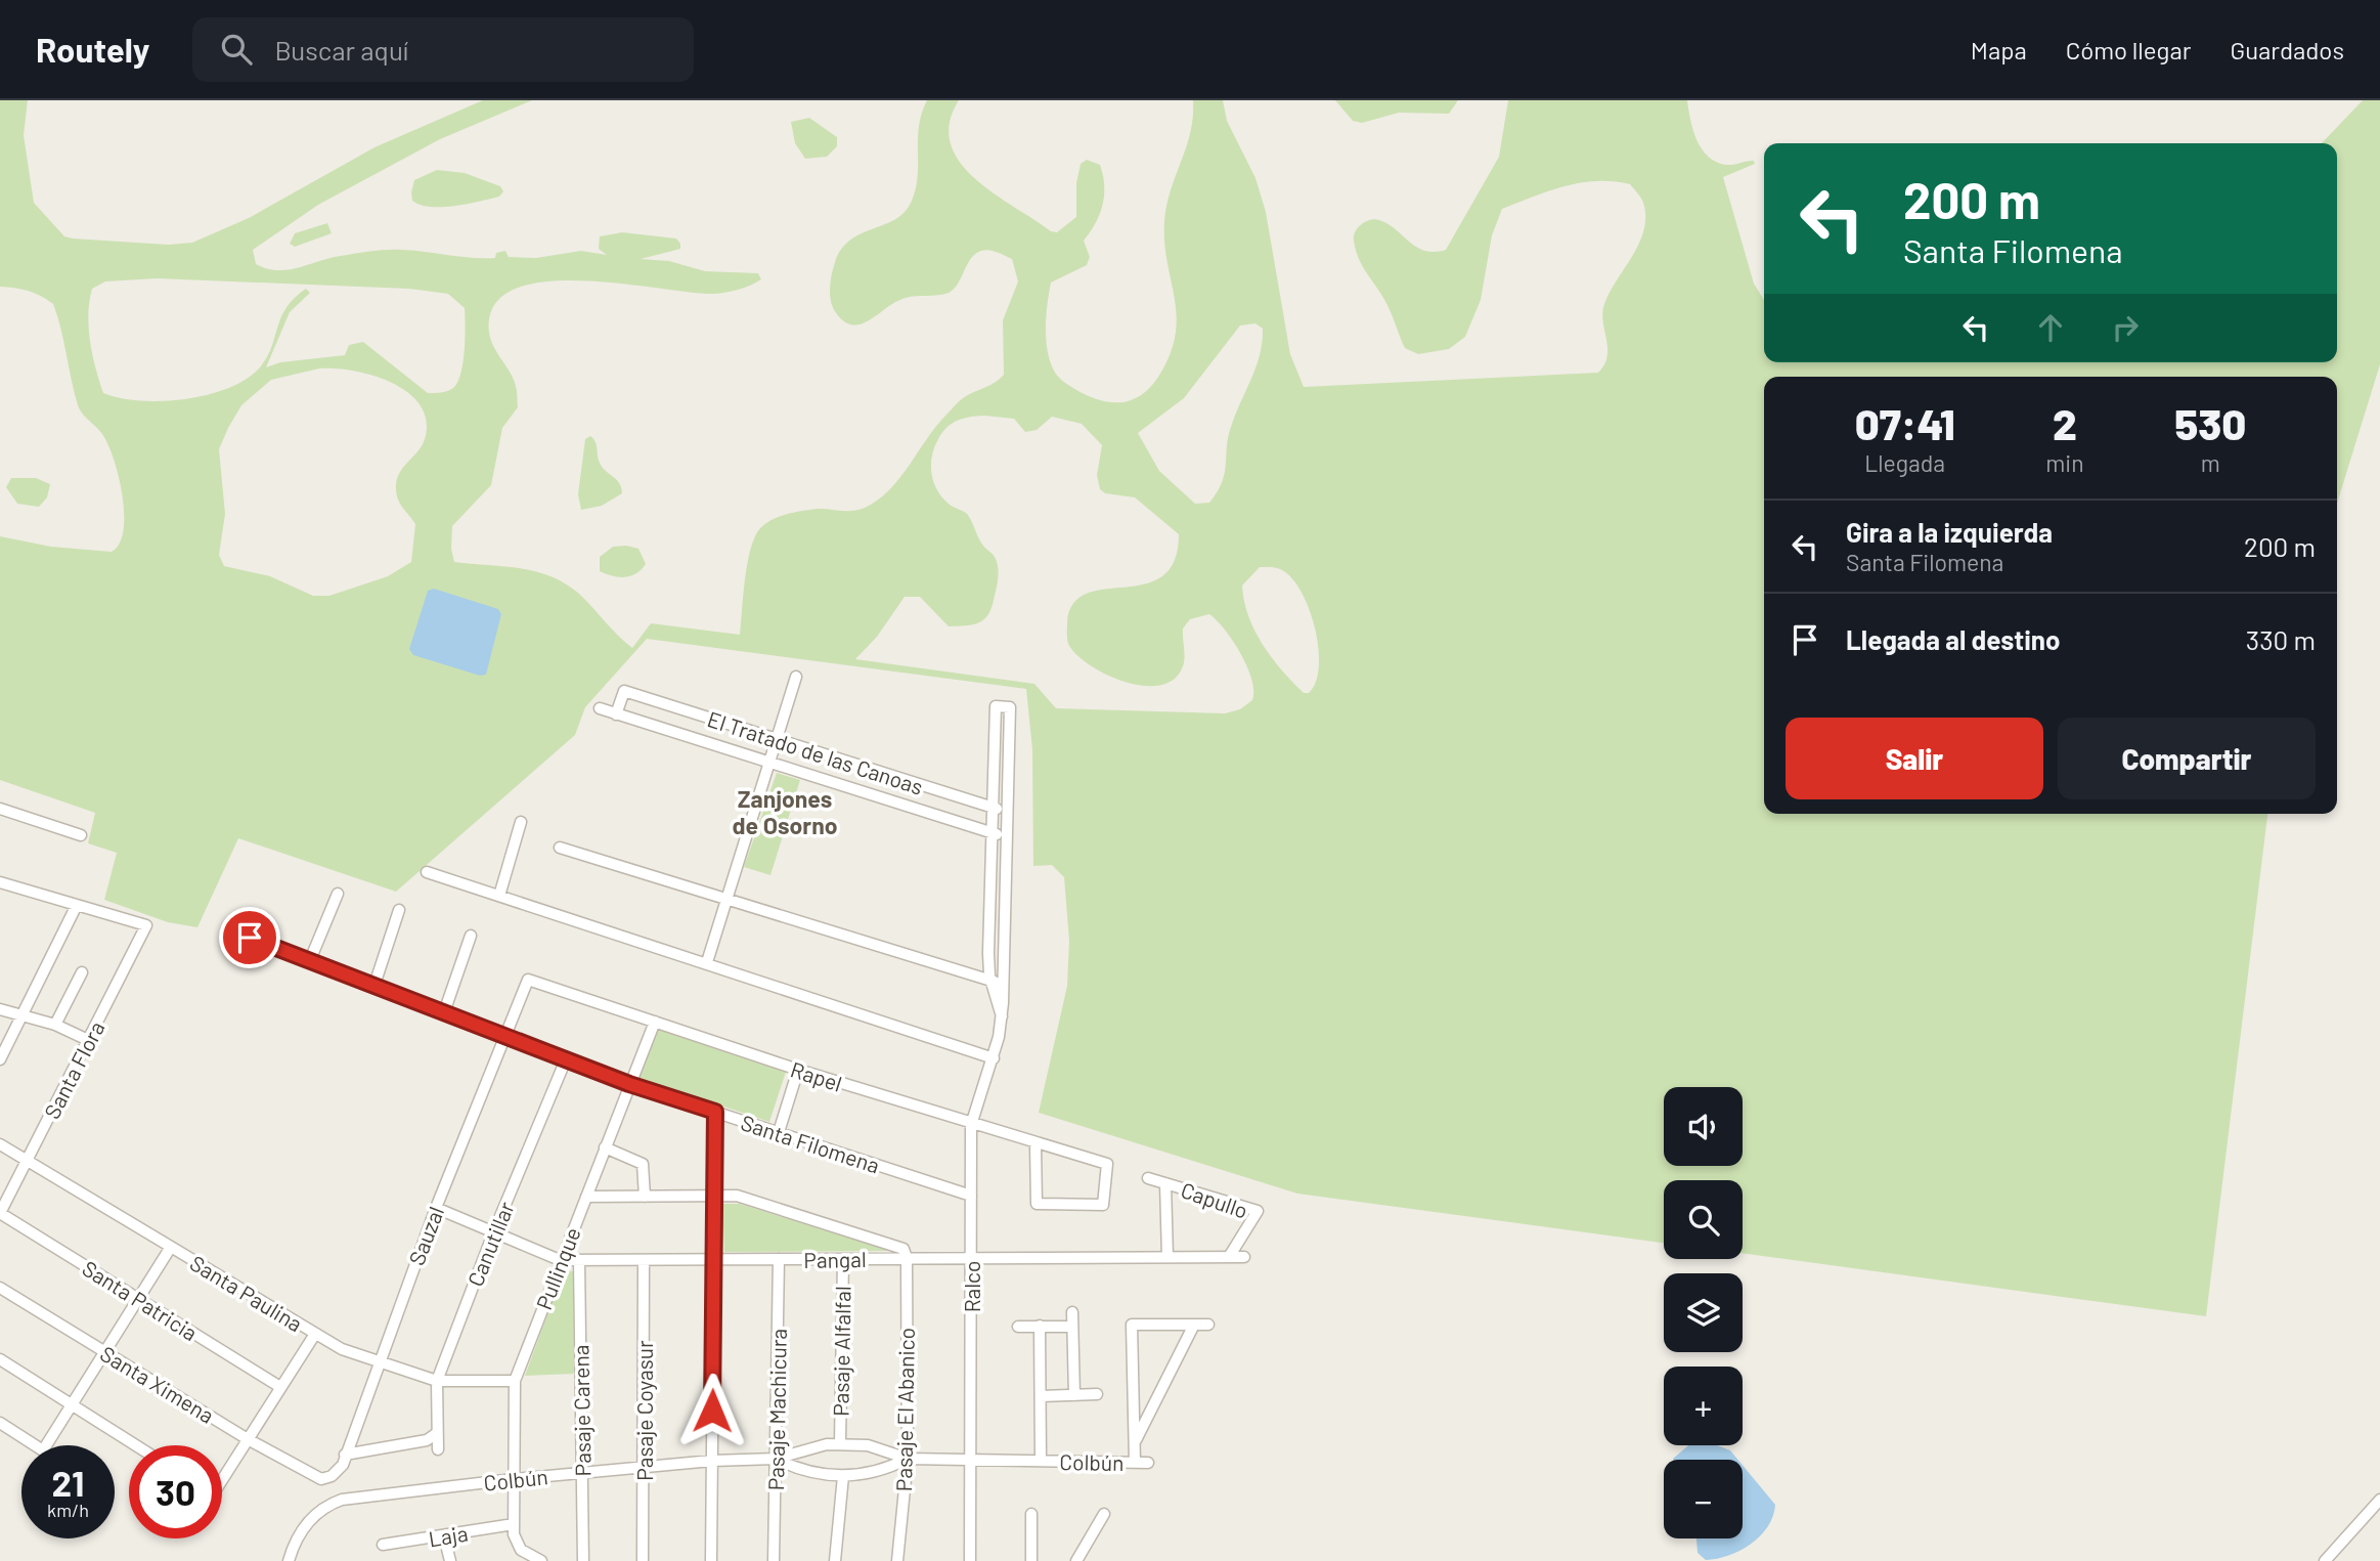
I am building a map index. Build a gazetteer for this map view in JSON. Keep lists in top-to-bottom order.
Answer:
{
  "streets": {
    "street": [
      "El Tratado de las Canoas",
      "Santa Flora",
      "Rapel",
      "Santa Filomena",
      "Capullo",
      "Sauzal",
      "Canutillar",
      "Pangal",
      "Pullinque",
      "Ralco",
      "Santa Paulina",
      "Santa Patricia",
      "Pasaje Alfalfal",
      "Santa Ximena",
      "Pasaje Machicura",
      "Pasaje El Abanico",
      "Pasaje Carena",
      "Pasaje Coyasur",
      "Colbún",
      "Laja"
    ]
  },
  "crossings": [
    ["El Tratado de las Canoas", "Ralco"],
    ["Santa Flora", "Santa Paulina"],
    ["Santa Flora", "Santa Patricia"],
    ["Rapel", "Sauzal"],
    ["Rapel", "Pullinque"],
    ["Rapel", "Ralco"],
    ["Santa Filomena", "Sauzal"],
    ["Santa Filomena", "Canutillar"],
    ["Santa Filomena", "Pullinque"],
    ["Santa Filomena", "Ralco"],
    ["Capullo", "Pangal"],
    ["Sauzal", "Pangal"],
    ["Sauzal", "Santa Paulina"],
    ["Sauzal", "Santa Ximena"],
    ["Canutillar", "Pangal"],
    ["Canutillar", "Santa Paulina"],
    ["Pangal", "Pullinque"],
    ["Pangal", "Ralco"],
    ["Pangal", "Pasaje Alfalfal"],
    ["Pangal", "Pasaje Machicura"],
    ["Pangal", "Pasaje El Abanico"],
    ["Pangal", "Pasaje Carena"],
    ["Pangal", "Pasaje Coyasur"],
    ["Pullinque", "Santa Paulina"],
    ["Pullinque", "Colbún"],
    ["Pullinque", "Laja"],
    ["Ralco", "Colbún"],
    ["Pasaje Alfalfal", "Colbún"],
    ["Pasaje Machicura", "Colbún"],
    ["Pasaje El Abanico", "Colbún"],
    ["Pasaje Carena", "Colbún"],
    ["Pasaje Coyasur", "Colbún"]
  ],
  "districts": ["Zanjones de Osorno"],
  "page": {
    "header": "Routely",
    "search": "Buscar aquí",
    "nav": ["Mapa", "Cómo llegar", "Guardados"],
    "turn": ["200 m", "Santa Filomena"],
    "eta": [
      "07:41",
      "Llegada",
      "2",
      "min",
      "530",
      "m"
    ],
    "list": [
      {
        "name": "Gira a la izquierda",
        "note": "Santa Filomena",
        "value": "200 m"
      },
      {
        "name": "Llegada al destino",
        "value": "330 m"
      }
    ],
    "buttons": ["Salir", "Compartir"],
    "map_buttons": ["+", "−"],
    "speed": "21 km/h",
    "limit": "30"
  }
}
